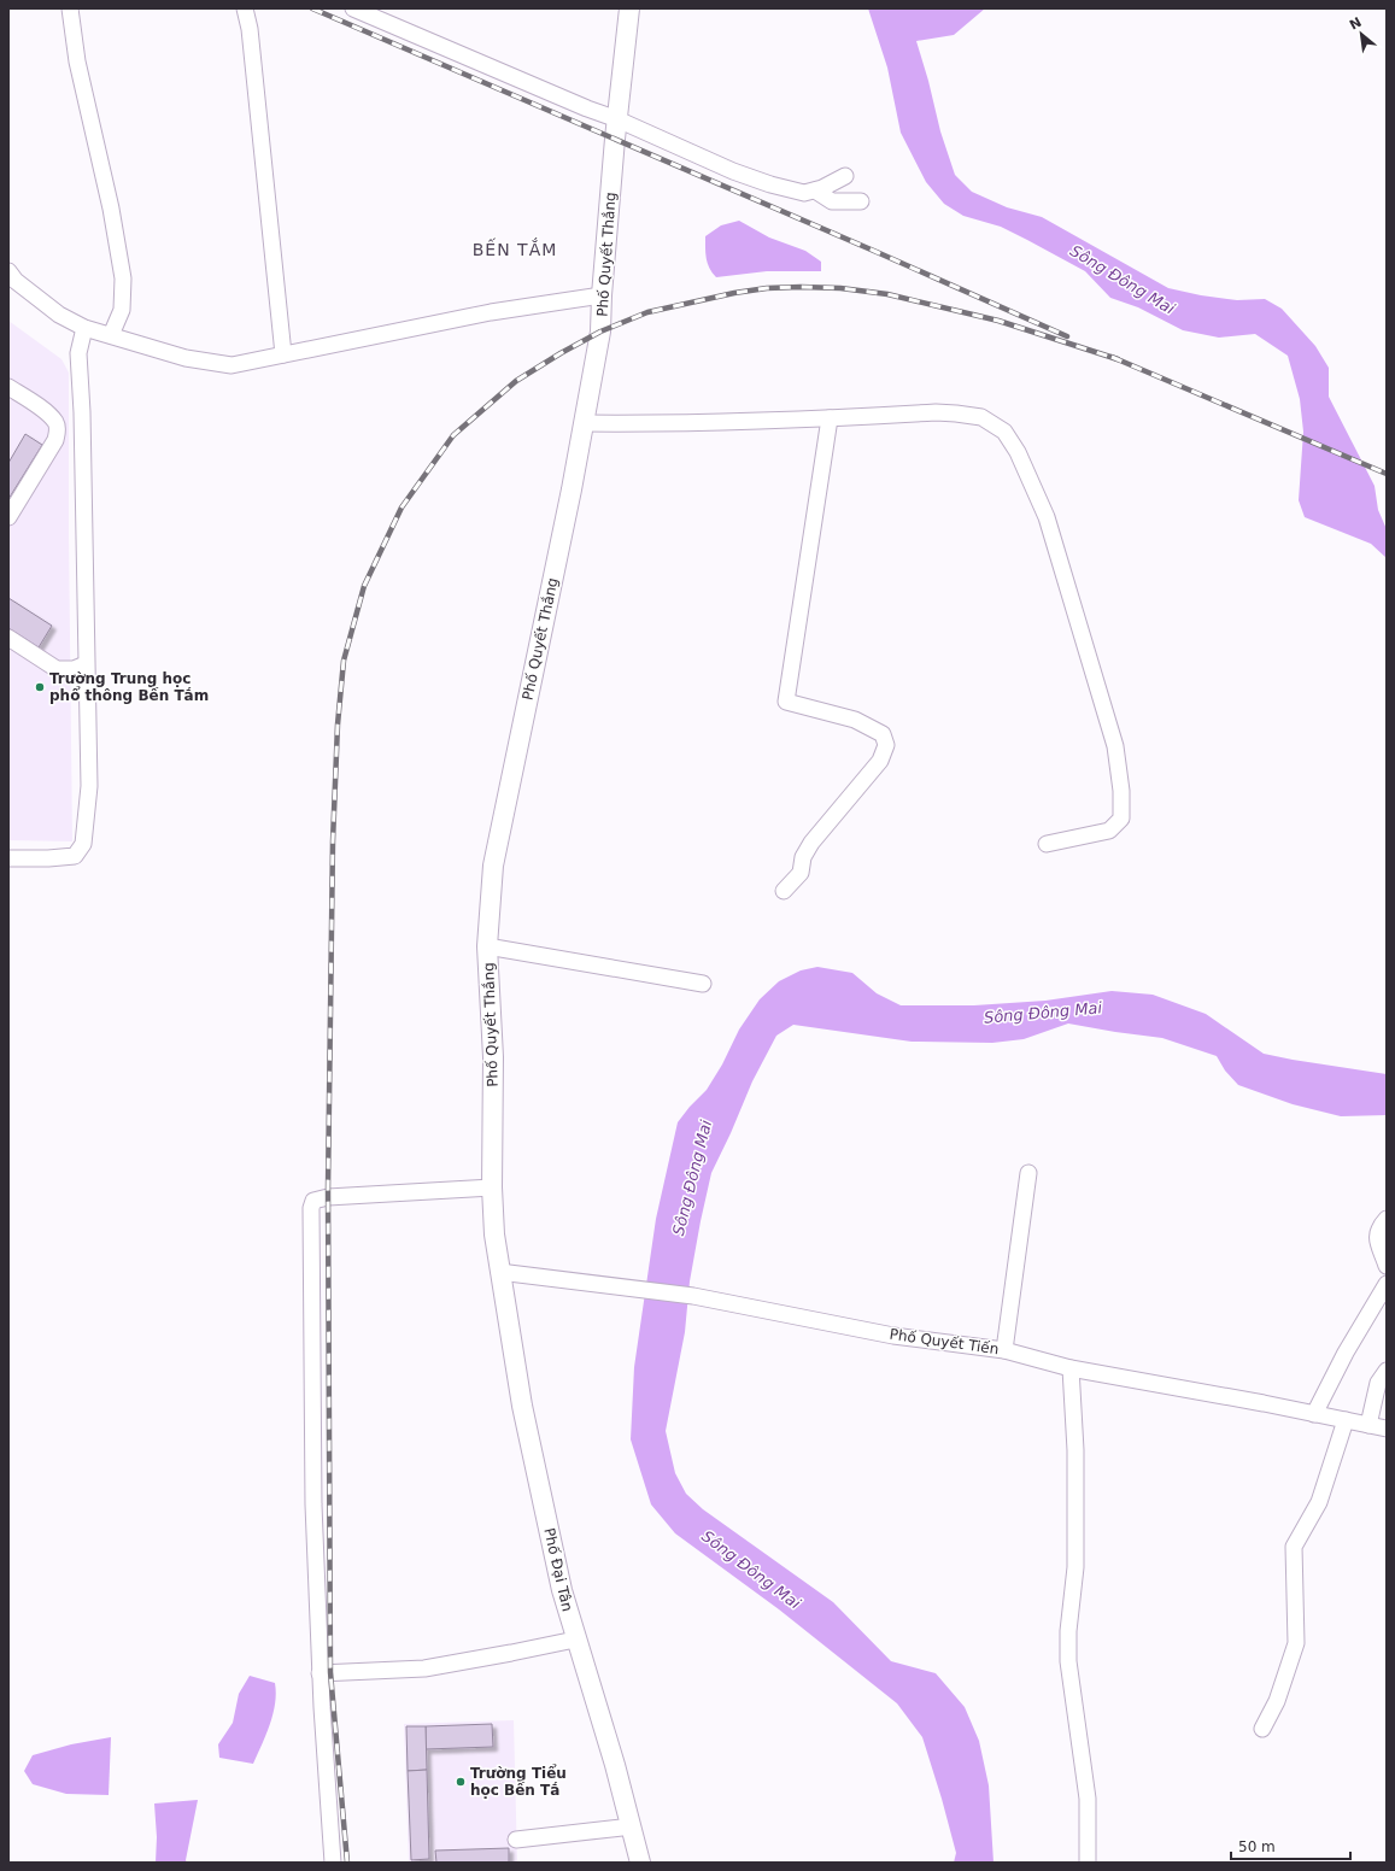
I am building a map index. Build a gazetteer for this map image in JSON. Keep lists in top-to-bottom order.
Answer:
{
  "streets": {
    "main road": ["Phố Quyết Thắng", "Phố Đại Tân"],
    "street": ["Phố Quyết Tiến"]
  },
  "crossings": [
    ["Phố Quyết Thắng", "Phố Quyết Tiến"],
    ["Phố Quyết Thắng", "Phố Đại Tân"],
    ["Phố Quyết Tiến", "Phố Đại Tân"]
  ],
  "districts": ["BẾN TẮM"],
  "water": ["Sông Đông Mai"],
  "places": ["Trường Trung học phổ thông Bến Tắm", "Trường Tiểu học Bến Tắ"],
  "scale_bar": "50 m",
  "north": "top left"
}
